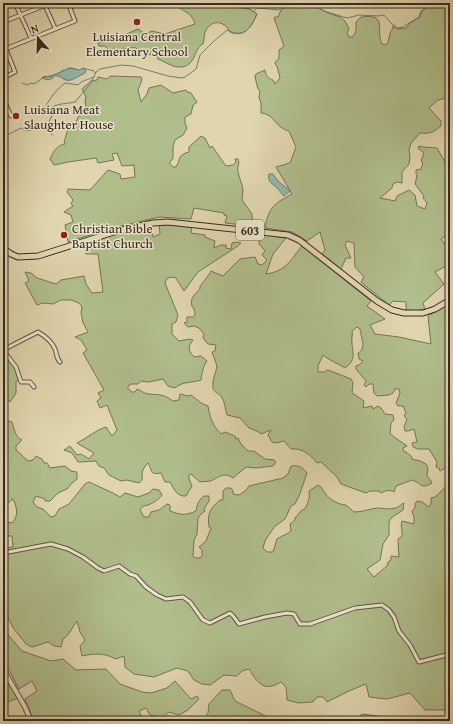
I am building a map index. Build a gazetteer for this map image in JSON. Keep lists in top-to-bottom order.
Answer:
{
  "streets": {
    "main road": ["603"]
  },
  "places": ["Luisiana Central Elementary School", "Luisiana Meat Slaughter House", "Christian Bible Baptist Church"],
  "north": "top"
}
